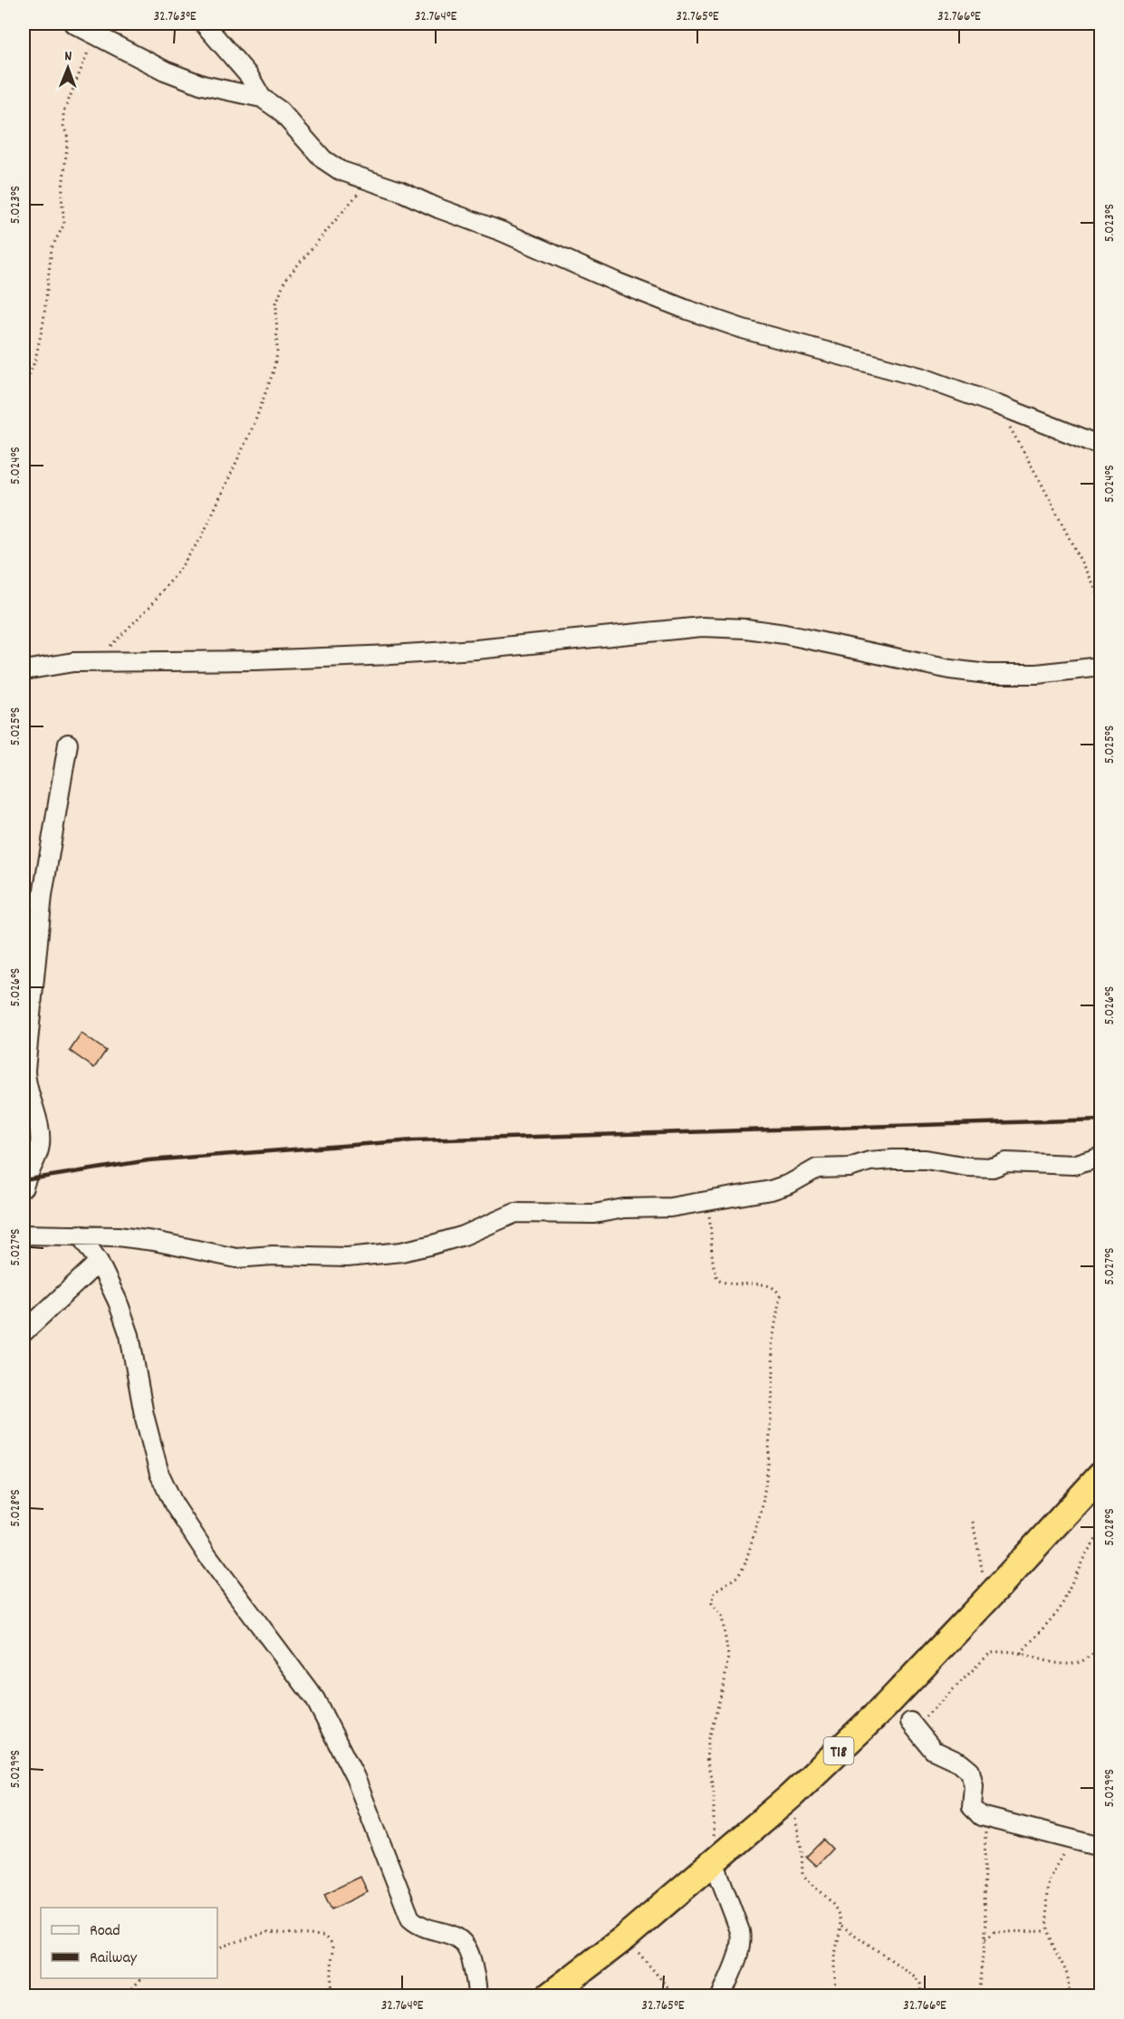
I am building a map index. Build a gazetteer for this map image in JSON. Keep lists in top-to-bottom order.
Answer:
{
  "streets": {
    "highway": ["T18"]
  },
  "legend": ["Road", "Railway"],
  "north": "top",
  "coordinates": [
    "32.763°E",
    "32.764°E",
    "32.765°E",
    "32.766°E",
    "5.023°S",
    "5.024°S",
    "5.025°S",
    "5.026°S",
    "5.027°S",
    "5.028°S",
    "5.029°S"
  ]
}
